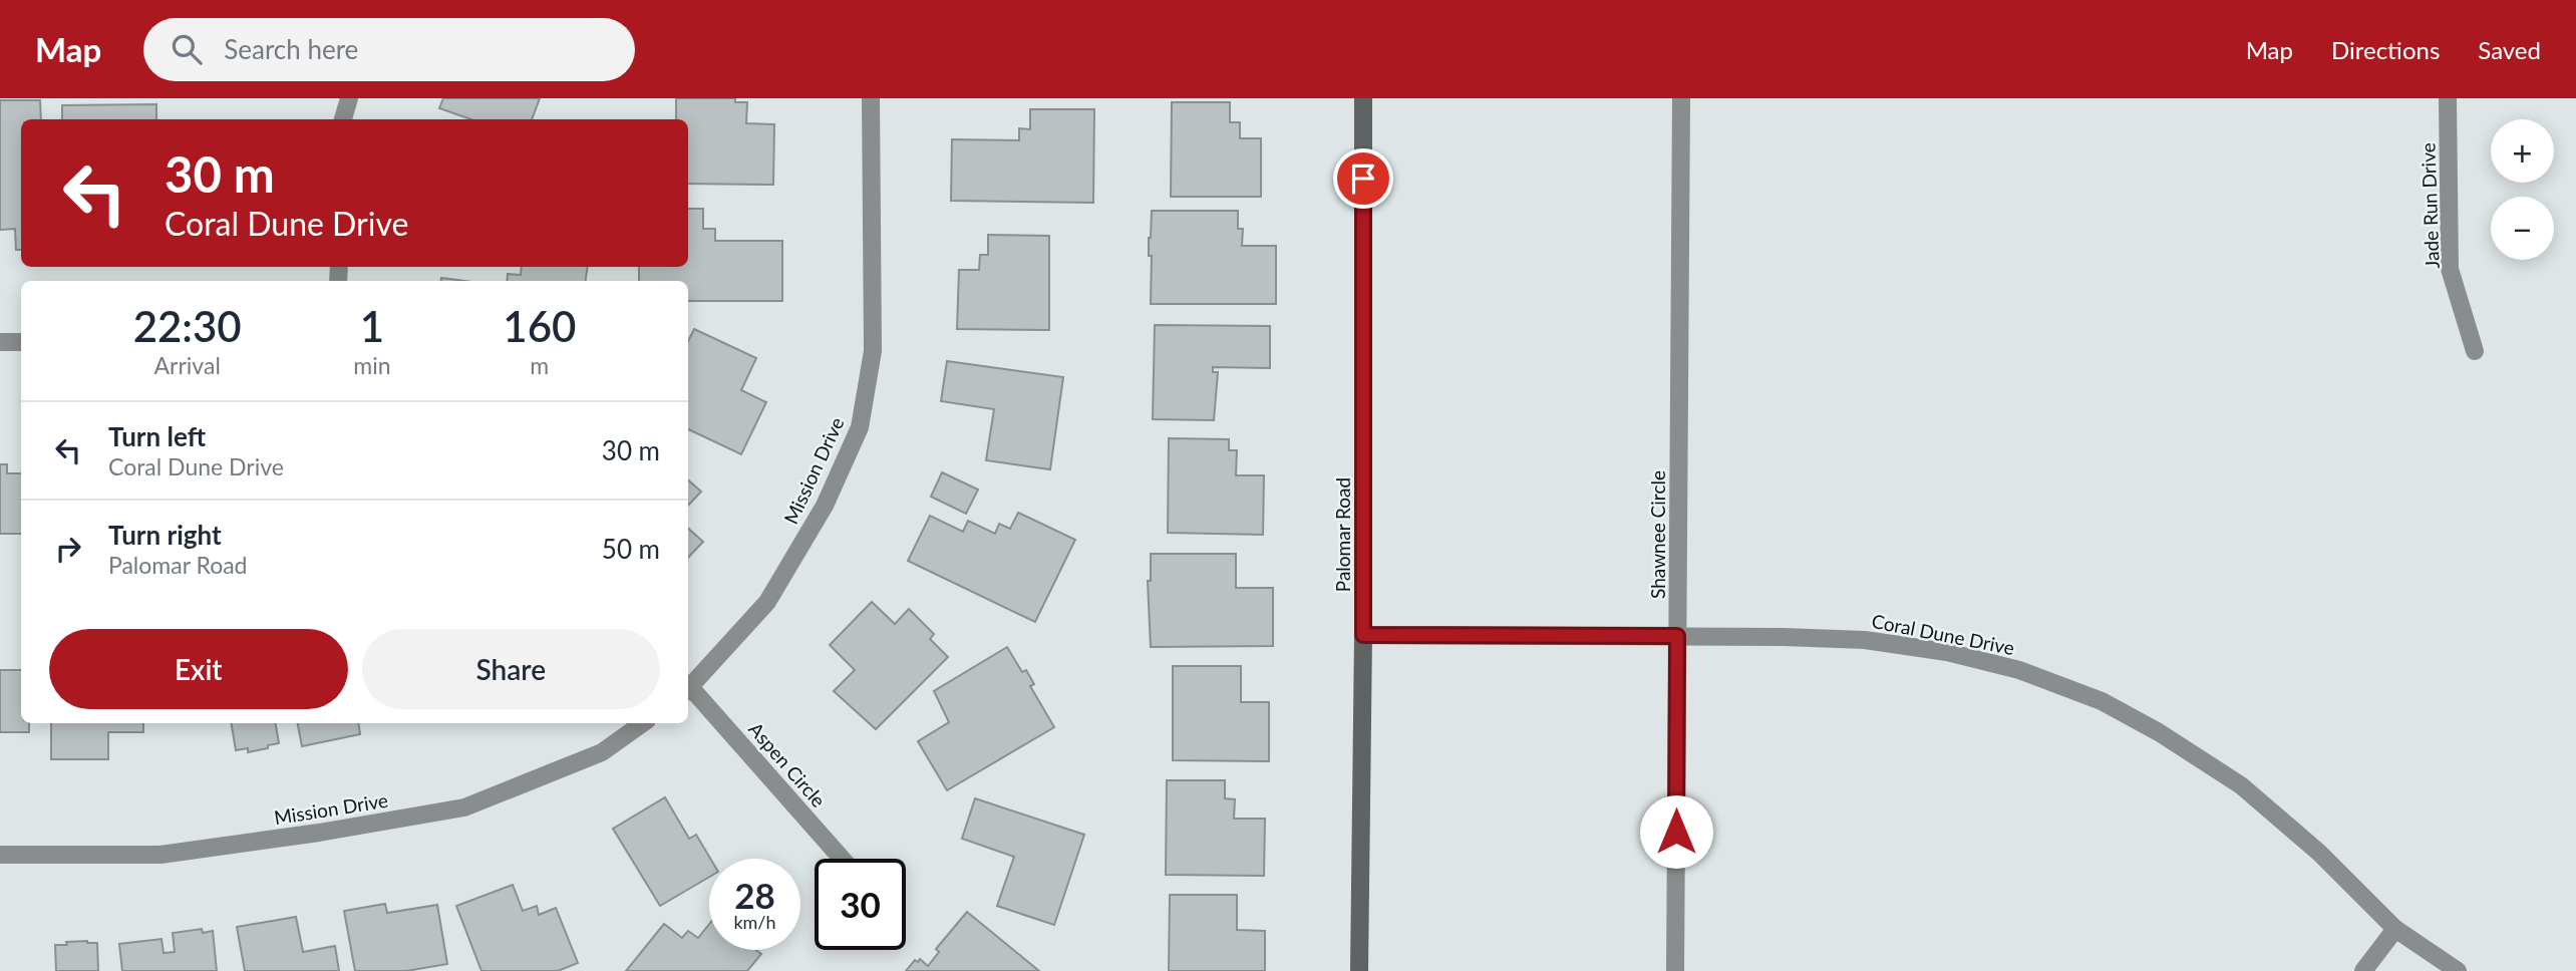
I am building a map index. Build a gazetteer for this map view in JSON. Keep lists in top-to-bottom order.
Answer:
{
  "streets": {
    "street": [
      "Jade Run Drive",
      "Mission Drive",
      "Palomar Road",
      "Shawnee Circle",
      "Coral Dune Drive",
      "Aspen Circle"
    ]
  },
  "crossings": [
    ["Mission Drive", "Aspen Circle"],
    ["Palomar Road", "Coral Dune Drive"],
    ["Shawnee Circle", "Coral Dune Drive"]
  ],
  "page": {
    "header": "Map",
    "search": "Search here",
    "nav": ["Map", "Directions", "Saved"],
    "map_buttons": ["+", "−"],
    "turn": ["30 m", "Coral Dune Drive"],
    "eta": [
      "22:30",
      "Arrival",
      "1",
      "min",
      "160",
      "m"
    ],
    "list": [
      {
        "name": "Turn left",
        "note": "Coral Dune Drive",
        "value": "30 m"
      },
      {
        "name": "Turn right",
        "note": "Palomar Road",
        "value": "50 m"
      }
    ],
    "buttons": ["Exit", "Share"],
    "speed": "28 km/h",
    "limit": "30"
  }
}
